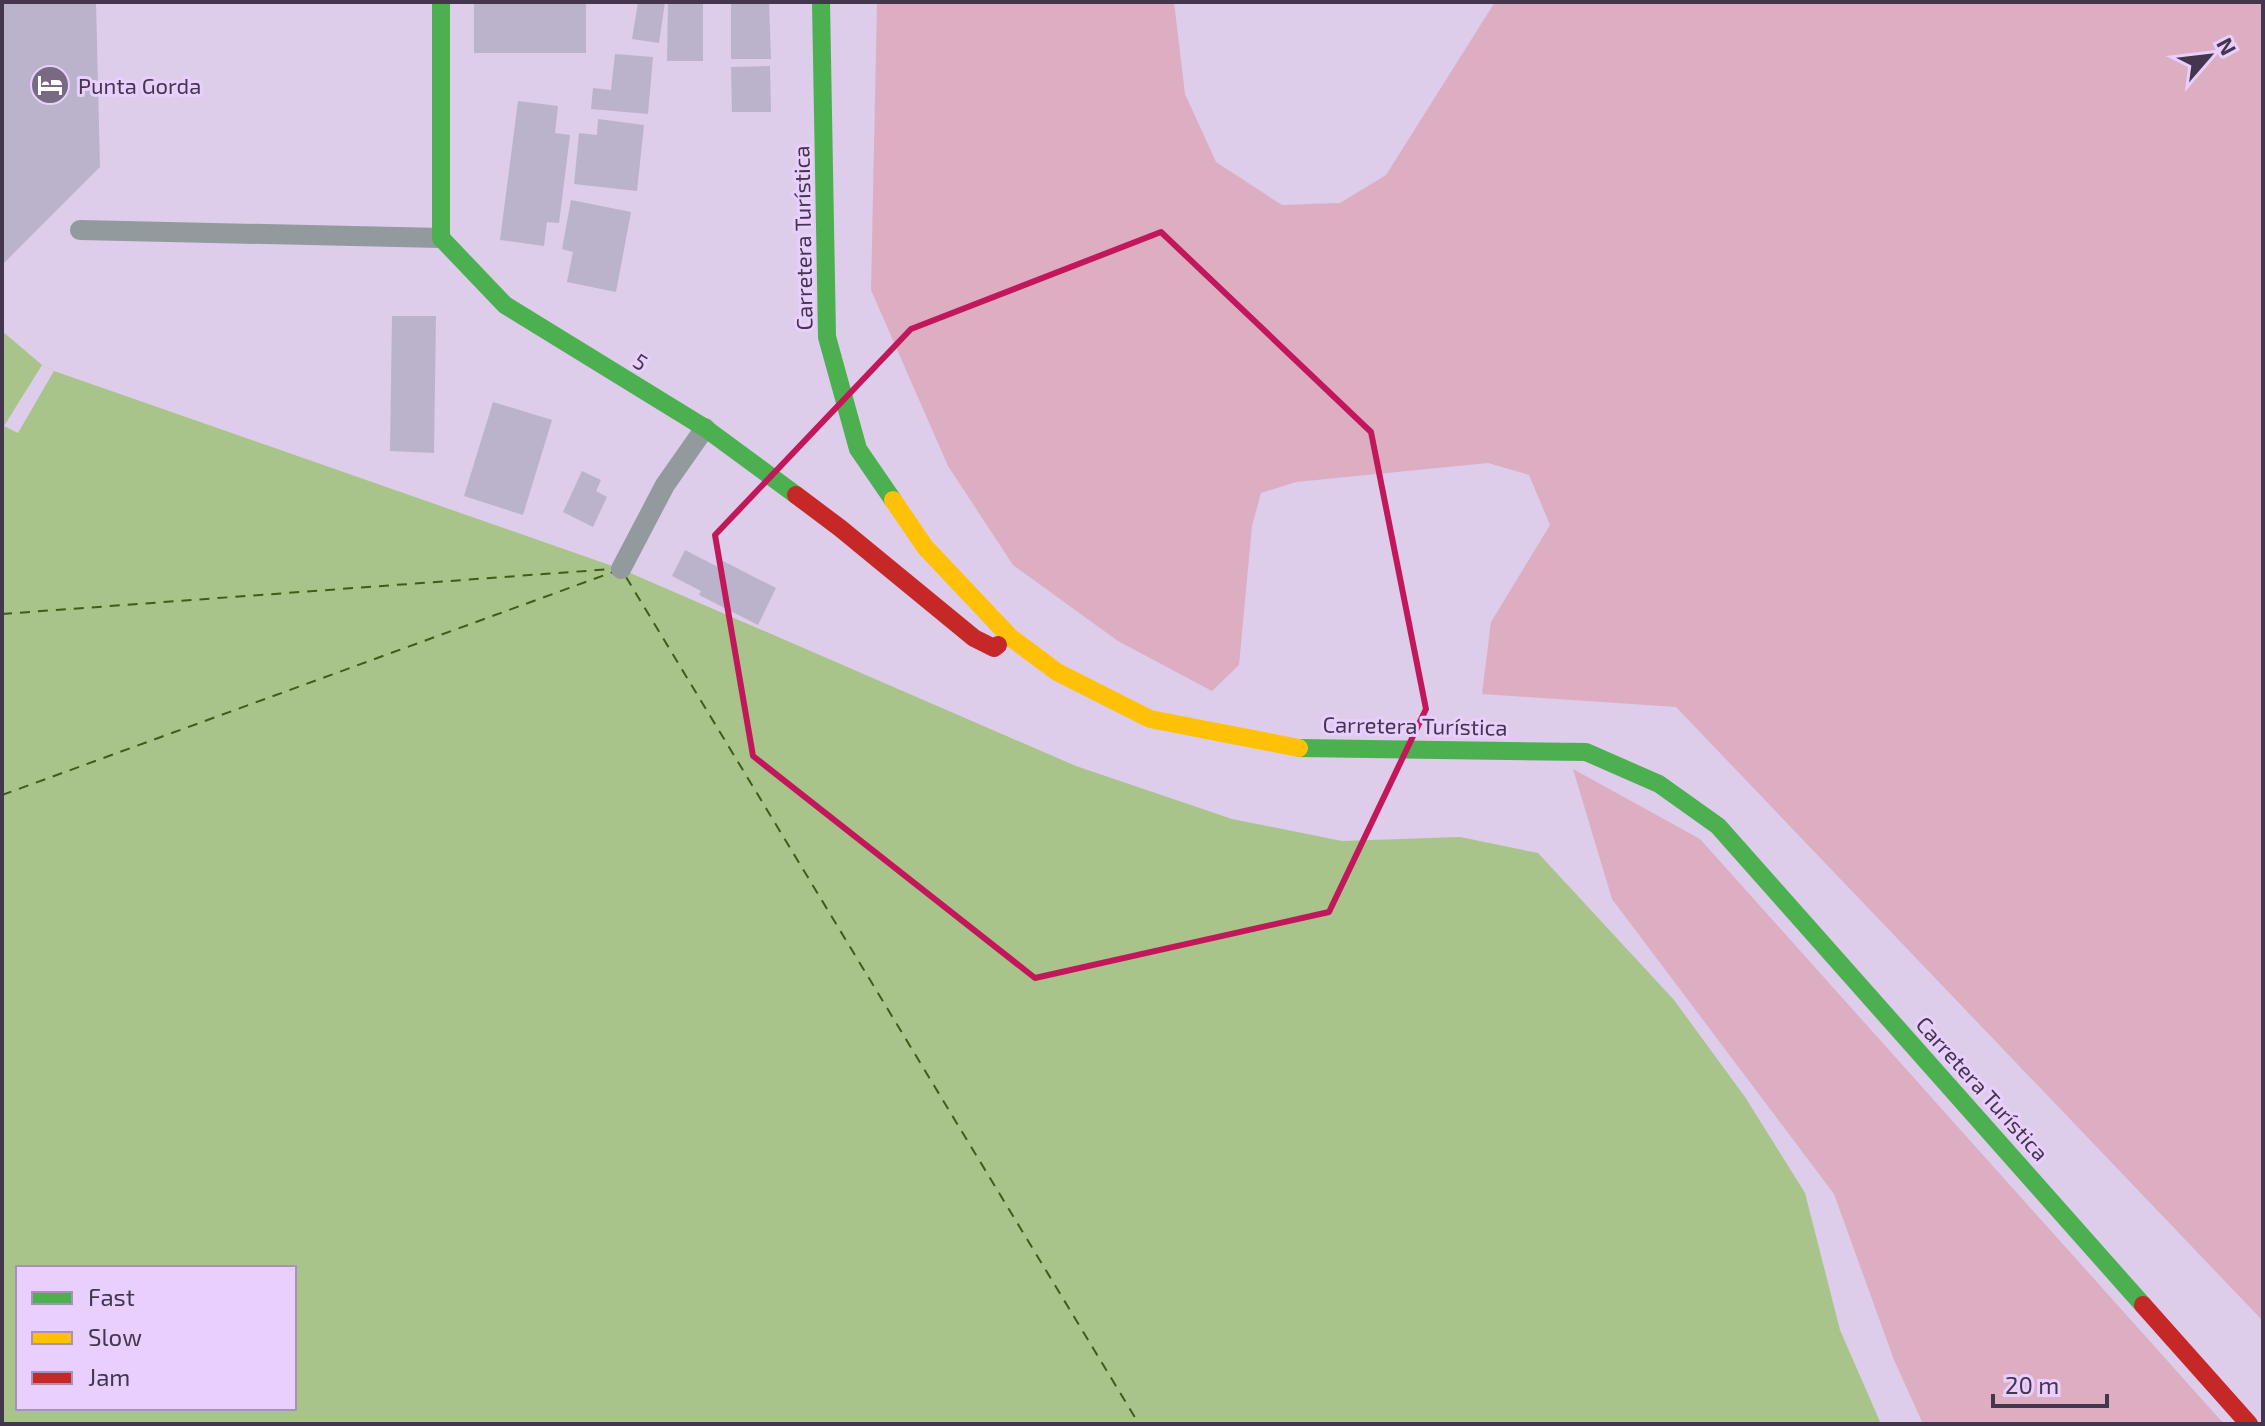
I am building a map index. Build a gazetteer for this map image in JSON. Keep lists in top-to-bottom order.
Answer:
{
  "streets": {
    "main road": ["Carretera Turística", "5"]
  },
  "crossings": [
    ["Carretera Turística", "5"]
  ],
  "places": {
    "hotel": ["Punta Gorda"]
  },
  "legend": ["Fast", "Slow", "Jam"],
  "scale_bar": "20 m",
  "north": "top right"
}
